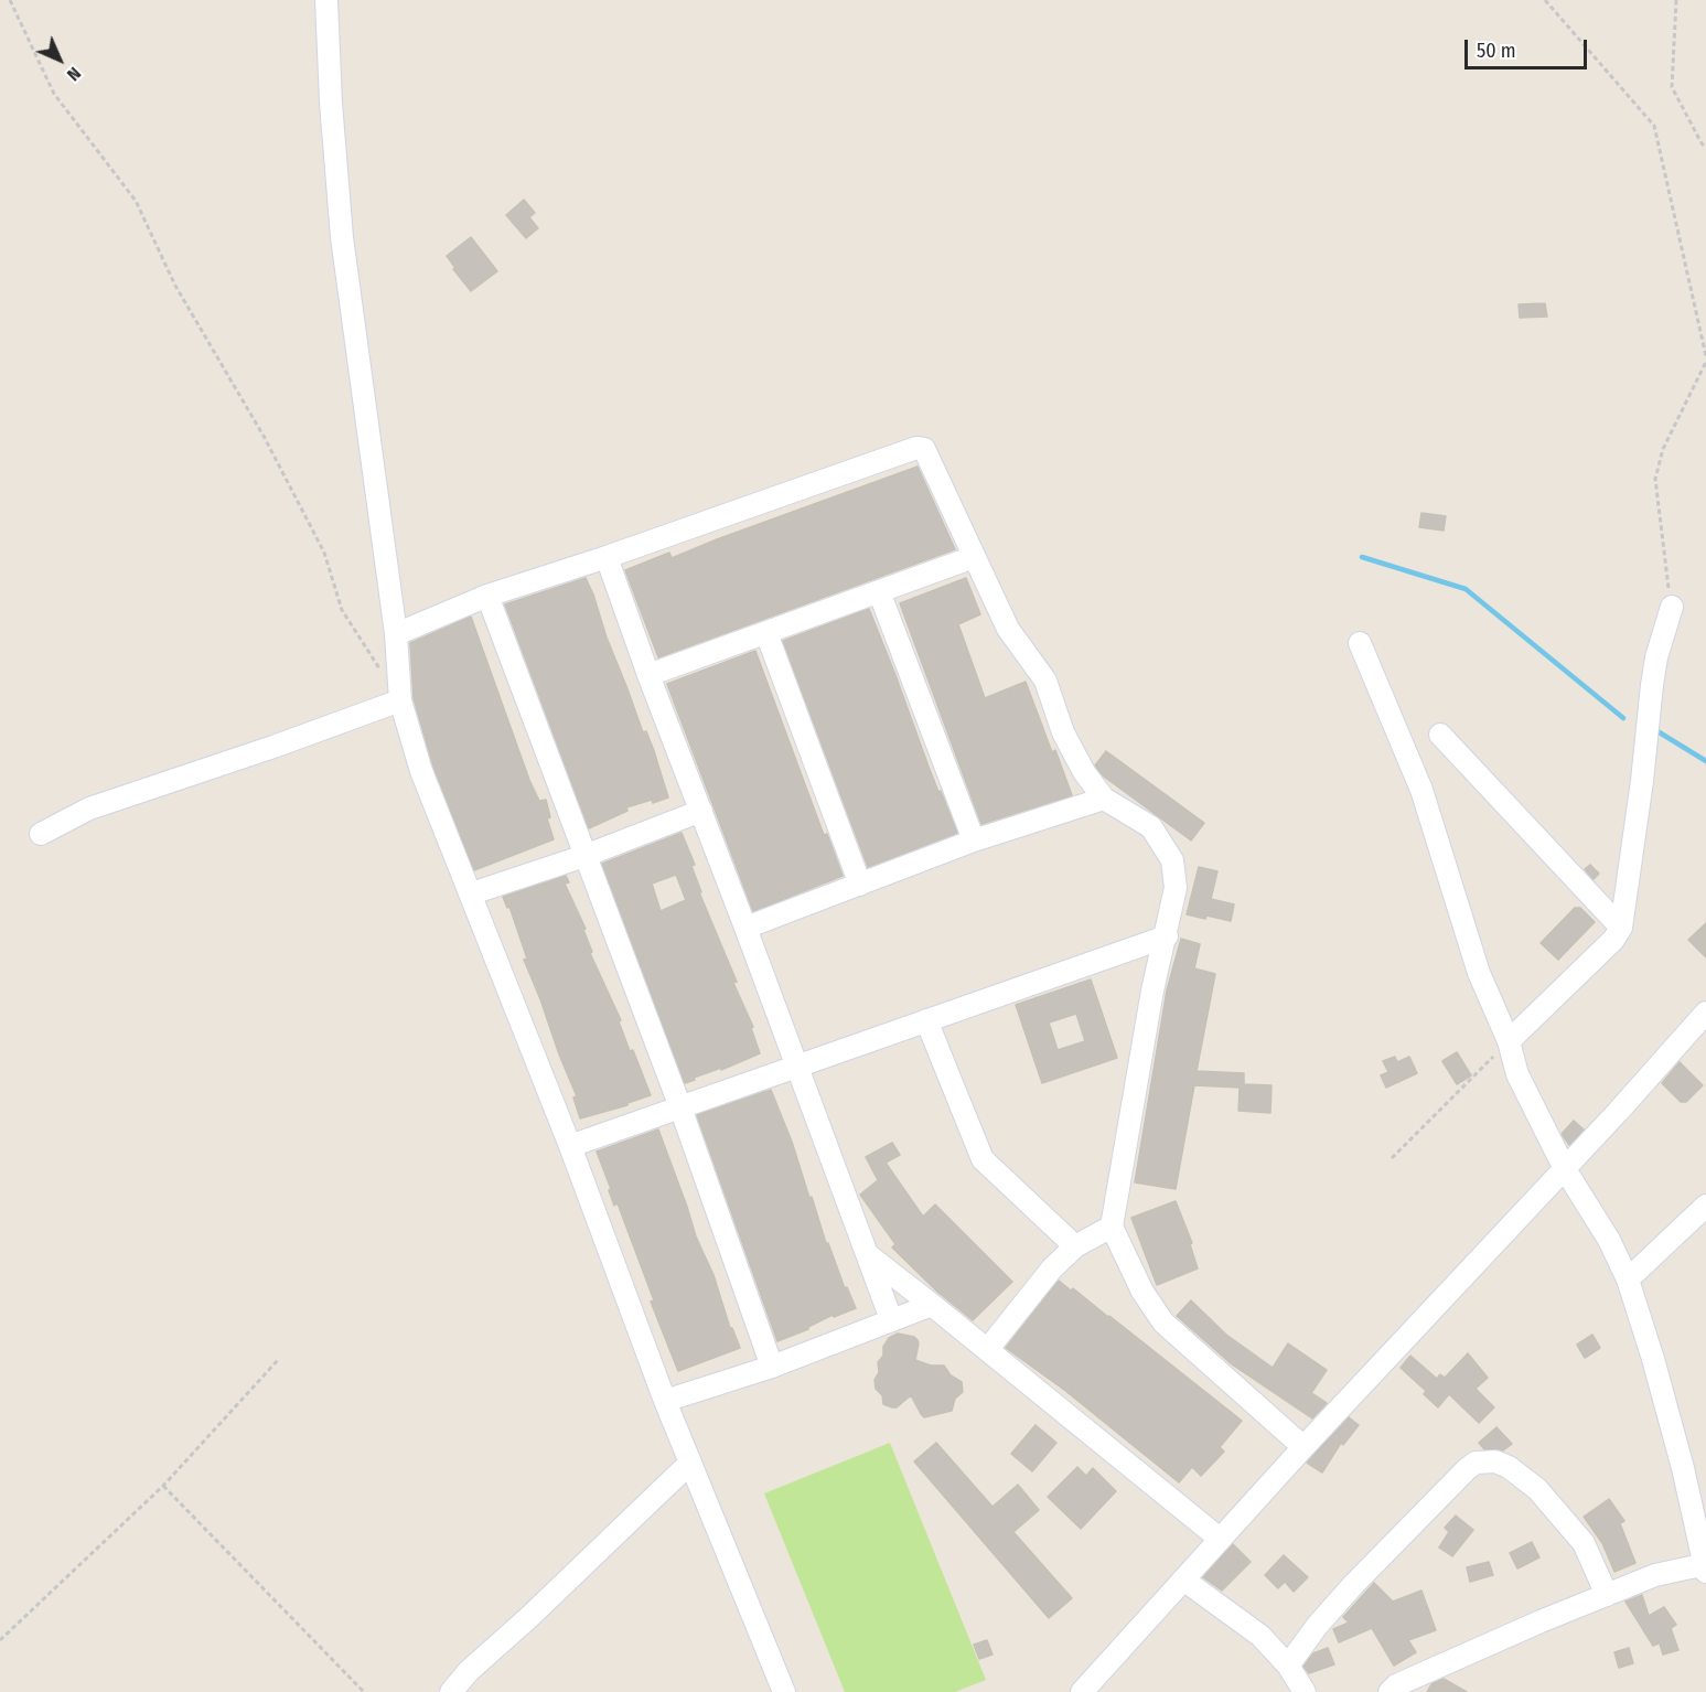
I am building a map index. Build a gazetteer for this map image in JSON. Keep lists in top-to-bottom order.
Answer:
{
  "scale_bar": "50 m",
  "north": "bottom right"
}
